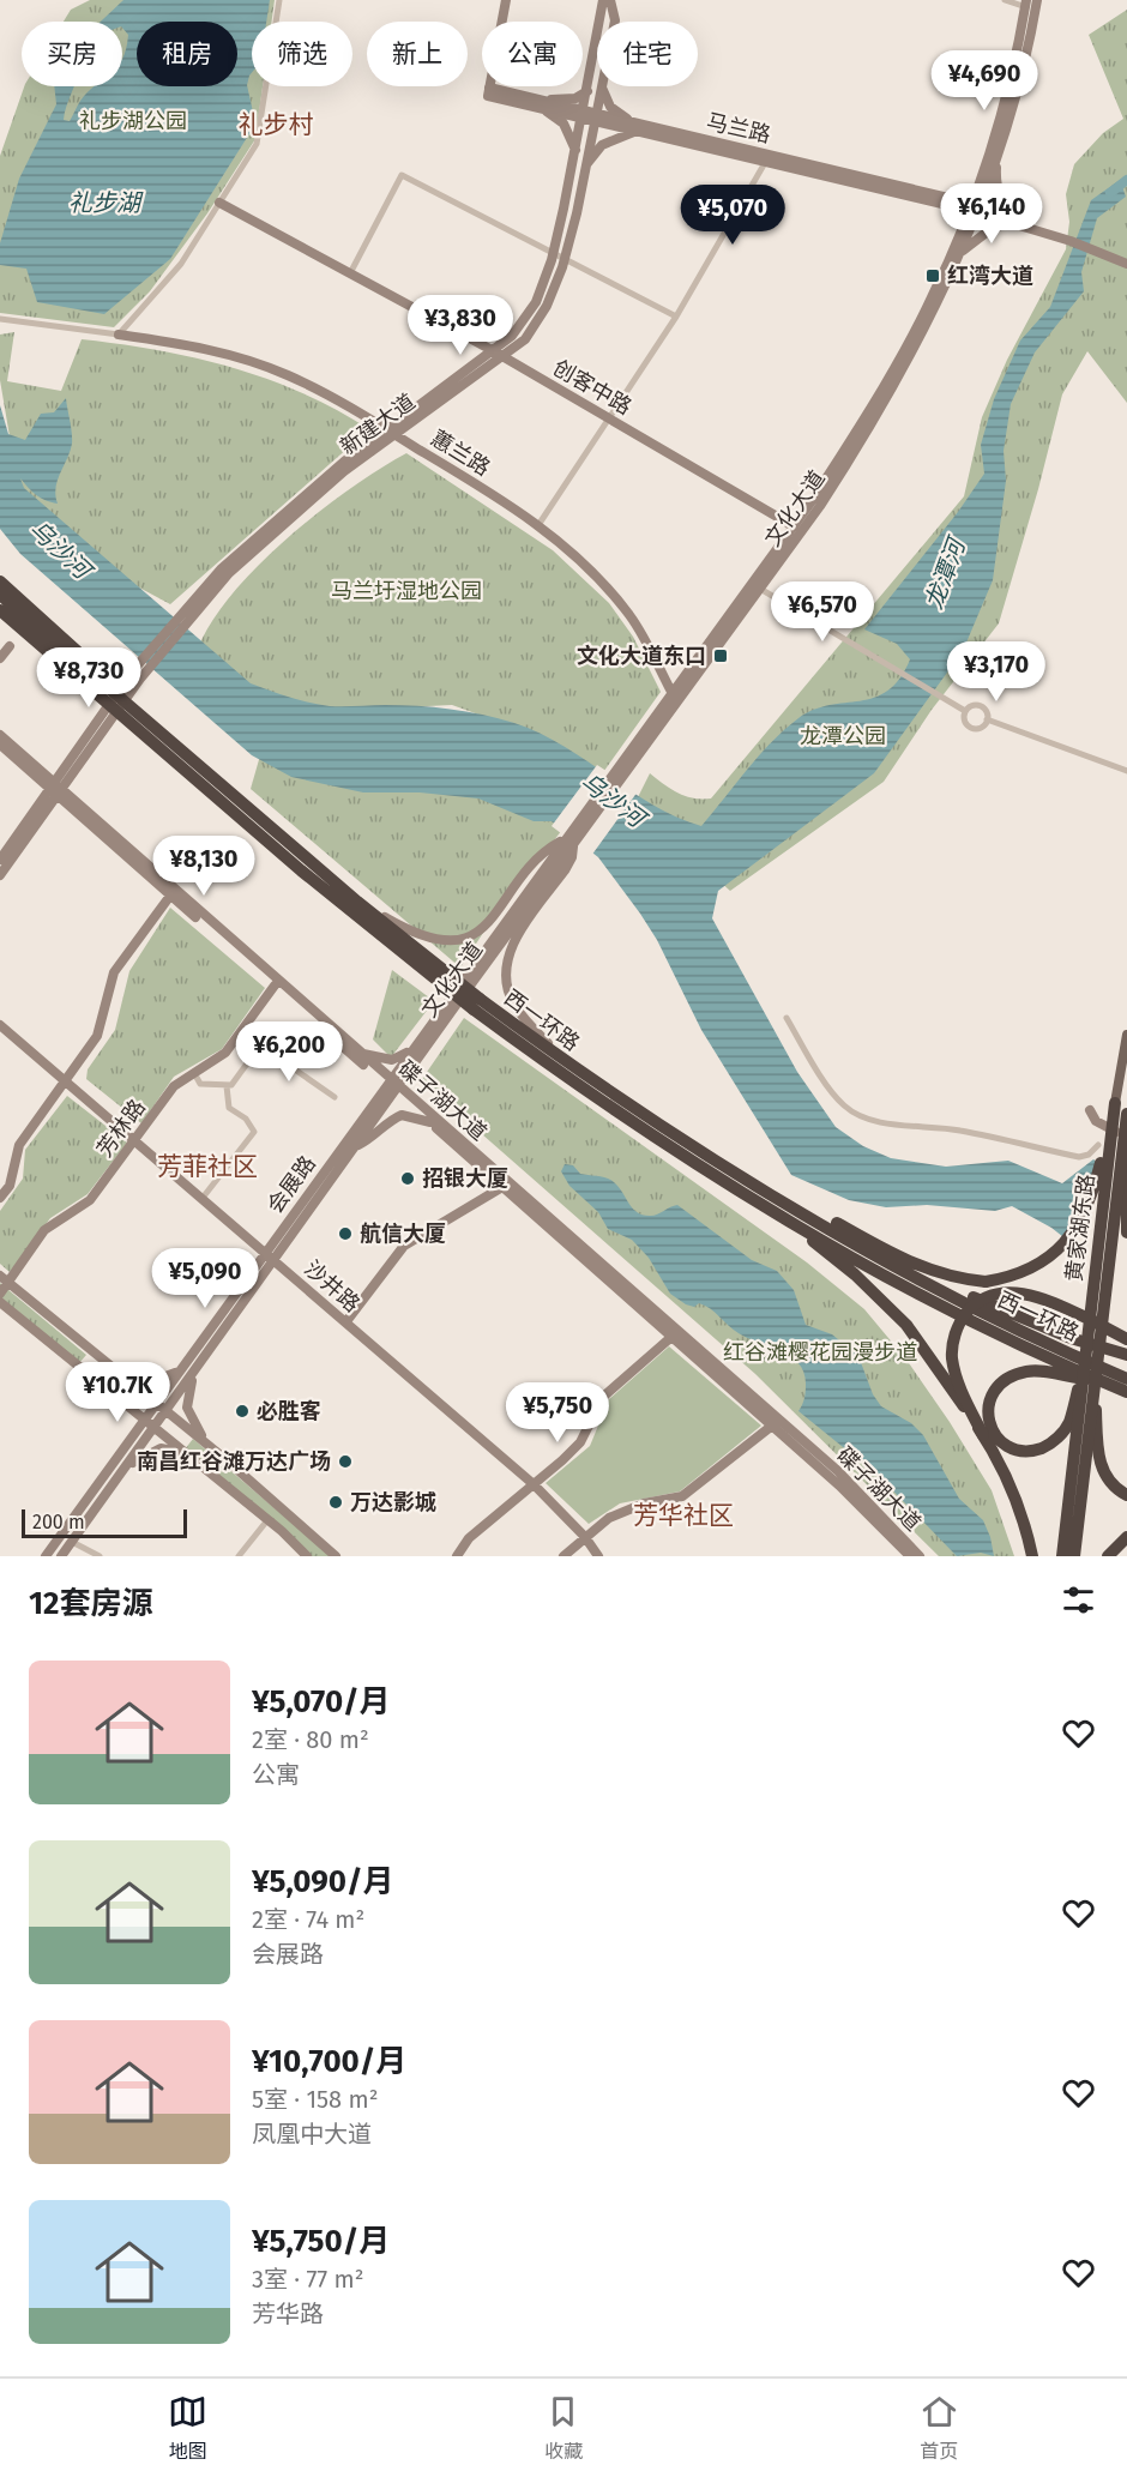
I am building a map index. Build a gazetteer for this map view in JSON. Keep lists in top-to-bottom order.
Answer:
{
  "streets": {
    "highway": ["西一环路", "黄家湖东路"],
    "main road": [
      "马兰路",
      "创客中路",
      "新建大道",
      "蕙兰路",
      "文化大道",
      "碟子湖大道",
      "芳林路",
      "会展路",
      "沙井路"
    ]
  },
  "crossings": [
    ["马兰路", "新建大道"],
    ["马兰路", "文化大道"],
    ["创客中路", "新建大道"],
    ["创客中路", "文化大道"],
    ["新建大道", "蕙兰路"],
    ["新建大道", "碟子湖大道"],
    ["蕙兰路", "文化大道"],
    ["文化大道", "碟子湖大道"],
    ["文化大道", "会展路"],
    ["西一环路", "黄家湖东路"],
    ["碟子湖大道", "芳林路"],
    ["碟子湖大道", "会展路"],
    ["芳林路", "沙井路"],
    ["会展路", "沙井路"]
  ],
  "districts": ["礼步村", "芳菲社区", "芳华社区"],
  "water": ["礼步湖", "乌沙河", "龙潭河"],
  "parks": [
    "礼步湖公园",
    "马兰圩湿地公园",
    "龙潭公园",
    "红谷滩樱花园漫步道"
  ],
  "places": {
    "transit": ["红湾大道", "文化大道东口"],
    "other": [
      "招银大厦",
      "航信大厦",
      "必胜客",
      "南昌红谷滩万达广场",
      "万达影城"
    ]
  },
  "scale_bar": "200 m",
  "page": {
    "chip": [
      "买房",
      "租房",
      "筛选",
      "新上",
      "公寓",
      "住宅"
    ],
    "price": [
      "¥4,690",
      "¥6,140",
      "¥5,070",
      "¥3,830",
      "¥6,570",
      "¥3,170",
      "¥8,730",
      "¥8,130",
      "¥6,200",
      "¥5,090",
      "¥10.7K",
      "¥5,750"
    ],
    "scale": "200 m",
    "heading": "12套房源",
    "list": [
      {
        "name": "¥5,070/月",
        "note": "2室 · 80 m² · 公寓"
      },
      {
        "name": "¥5,090/月",
        "note": "2室 · 74 m² · 会展路"
      },
      {
        "name": "¥10,700/月",
        "note": "5室 · 158 m² · 凤凰中大道"
      },
      {
        "name": "¥5,750/月",
        "note": "3室 · 77 m² · 芳华路"
      }
    ],
    "tabs": ["地图", "收藏", "首页"]
  }
}
